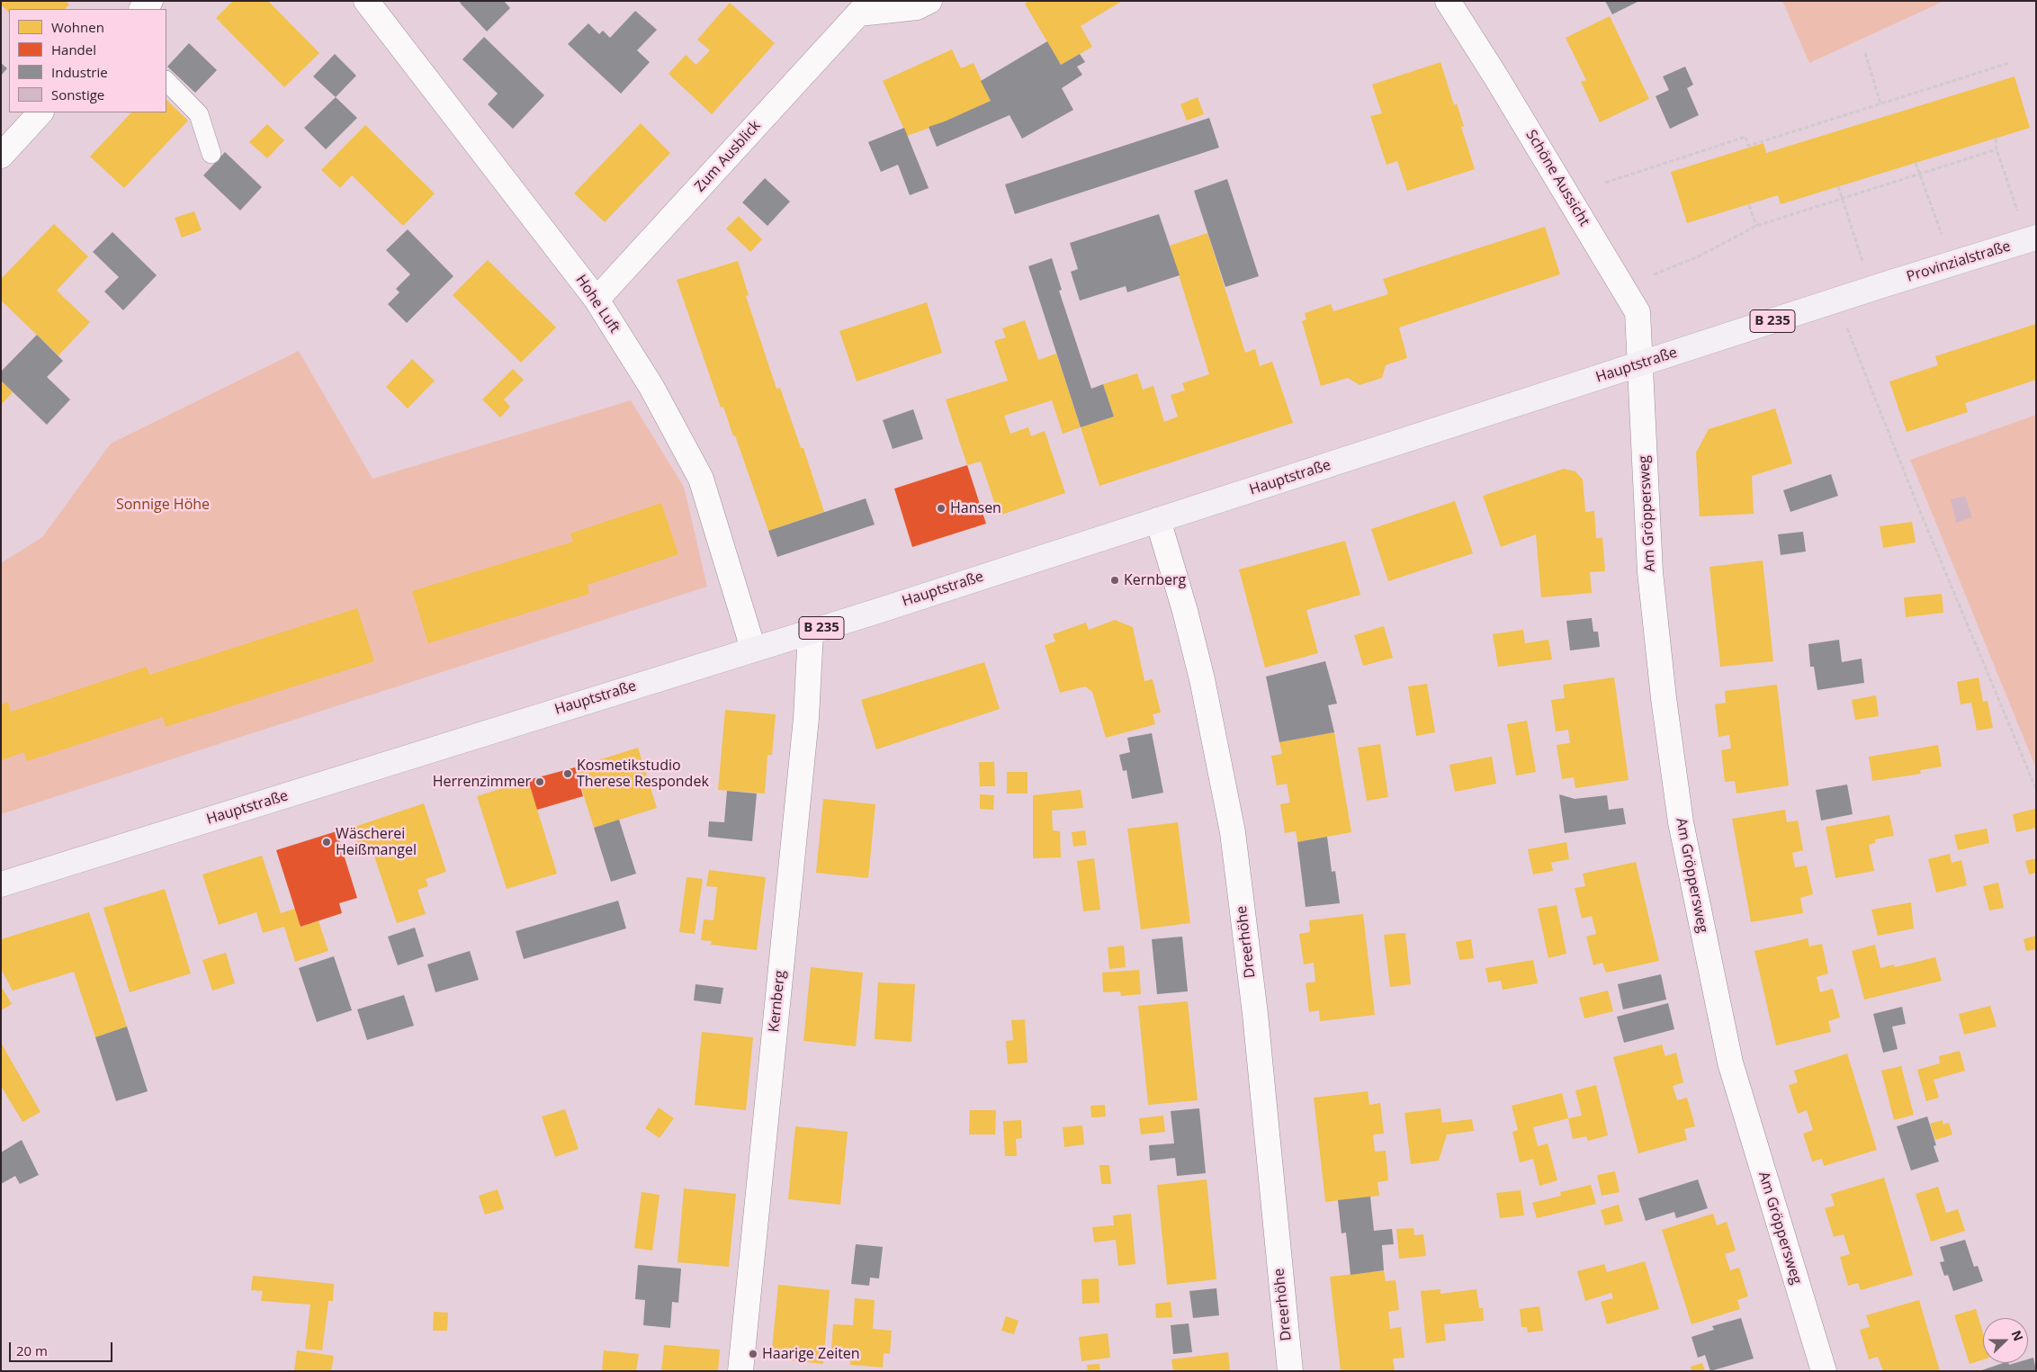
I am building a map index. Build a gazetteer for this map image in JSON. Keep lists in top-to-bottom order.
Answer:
{
  "streets": {
    "main road": ["Provinzialstraße", "B 235", "Hauptstraße"],
    "street": [
      "Zum Ausblick",
      "Schöne Aussicht",
      "Hohe Luft",
      "Am Gröppersweg",
      "Dreerhöhe",
      "Kernberg"
    ]
  },
  "crossings": [
    ["Zum Ausblick", "Hohe Luft"],
    ["Schöne Aussicht", "Hauptstraße"],
    ["Schöne Aussicht", "Am Gröppersweg"],
    ["Provinzialstraße", "Hauptstraße"],
    ["Hohe Luft", "Hauptstraße"],
    ["Hauptstraße", "Am Gröppersweg"],
    ["Hauptstraße", "Dreerhöhe"],
    ["Hauptstraße", "Kernberg"]
  ],
  "parks": ["Sonnige Höhe"],
  "places": [
    "Hansen",
    "Kernberg",
    "Kosmetikstudio Therese Respondek",
    "Herrenzimmer",
    "Wäscherei Heißmangel",
    "Haarige Zeiten"
  ],
  "legend": [
    "Wohnen",
    "Handel",
    "Industrie",
    "Sonstige"
  ],
  "scale_bar": "20 m",
  "north": "right"
}
